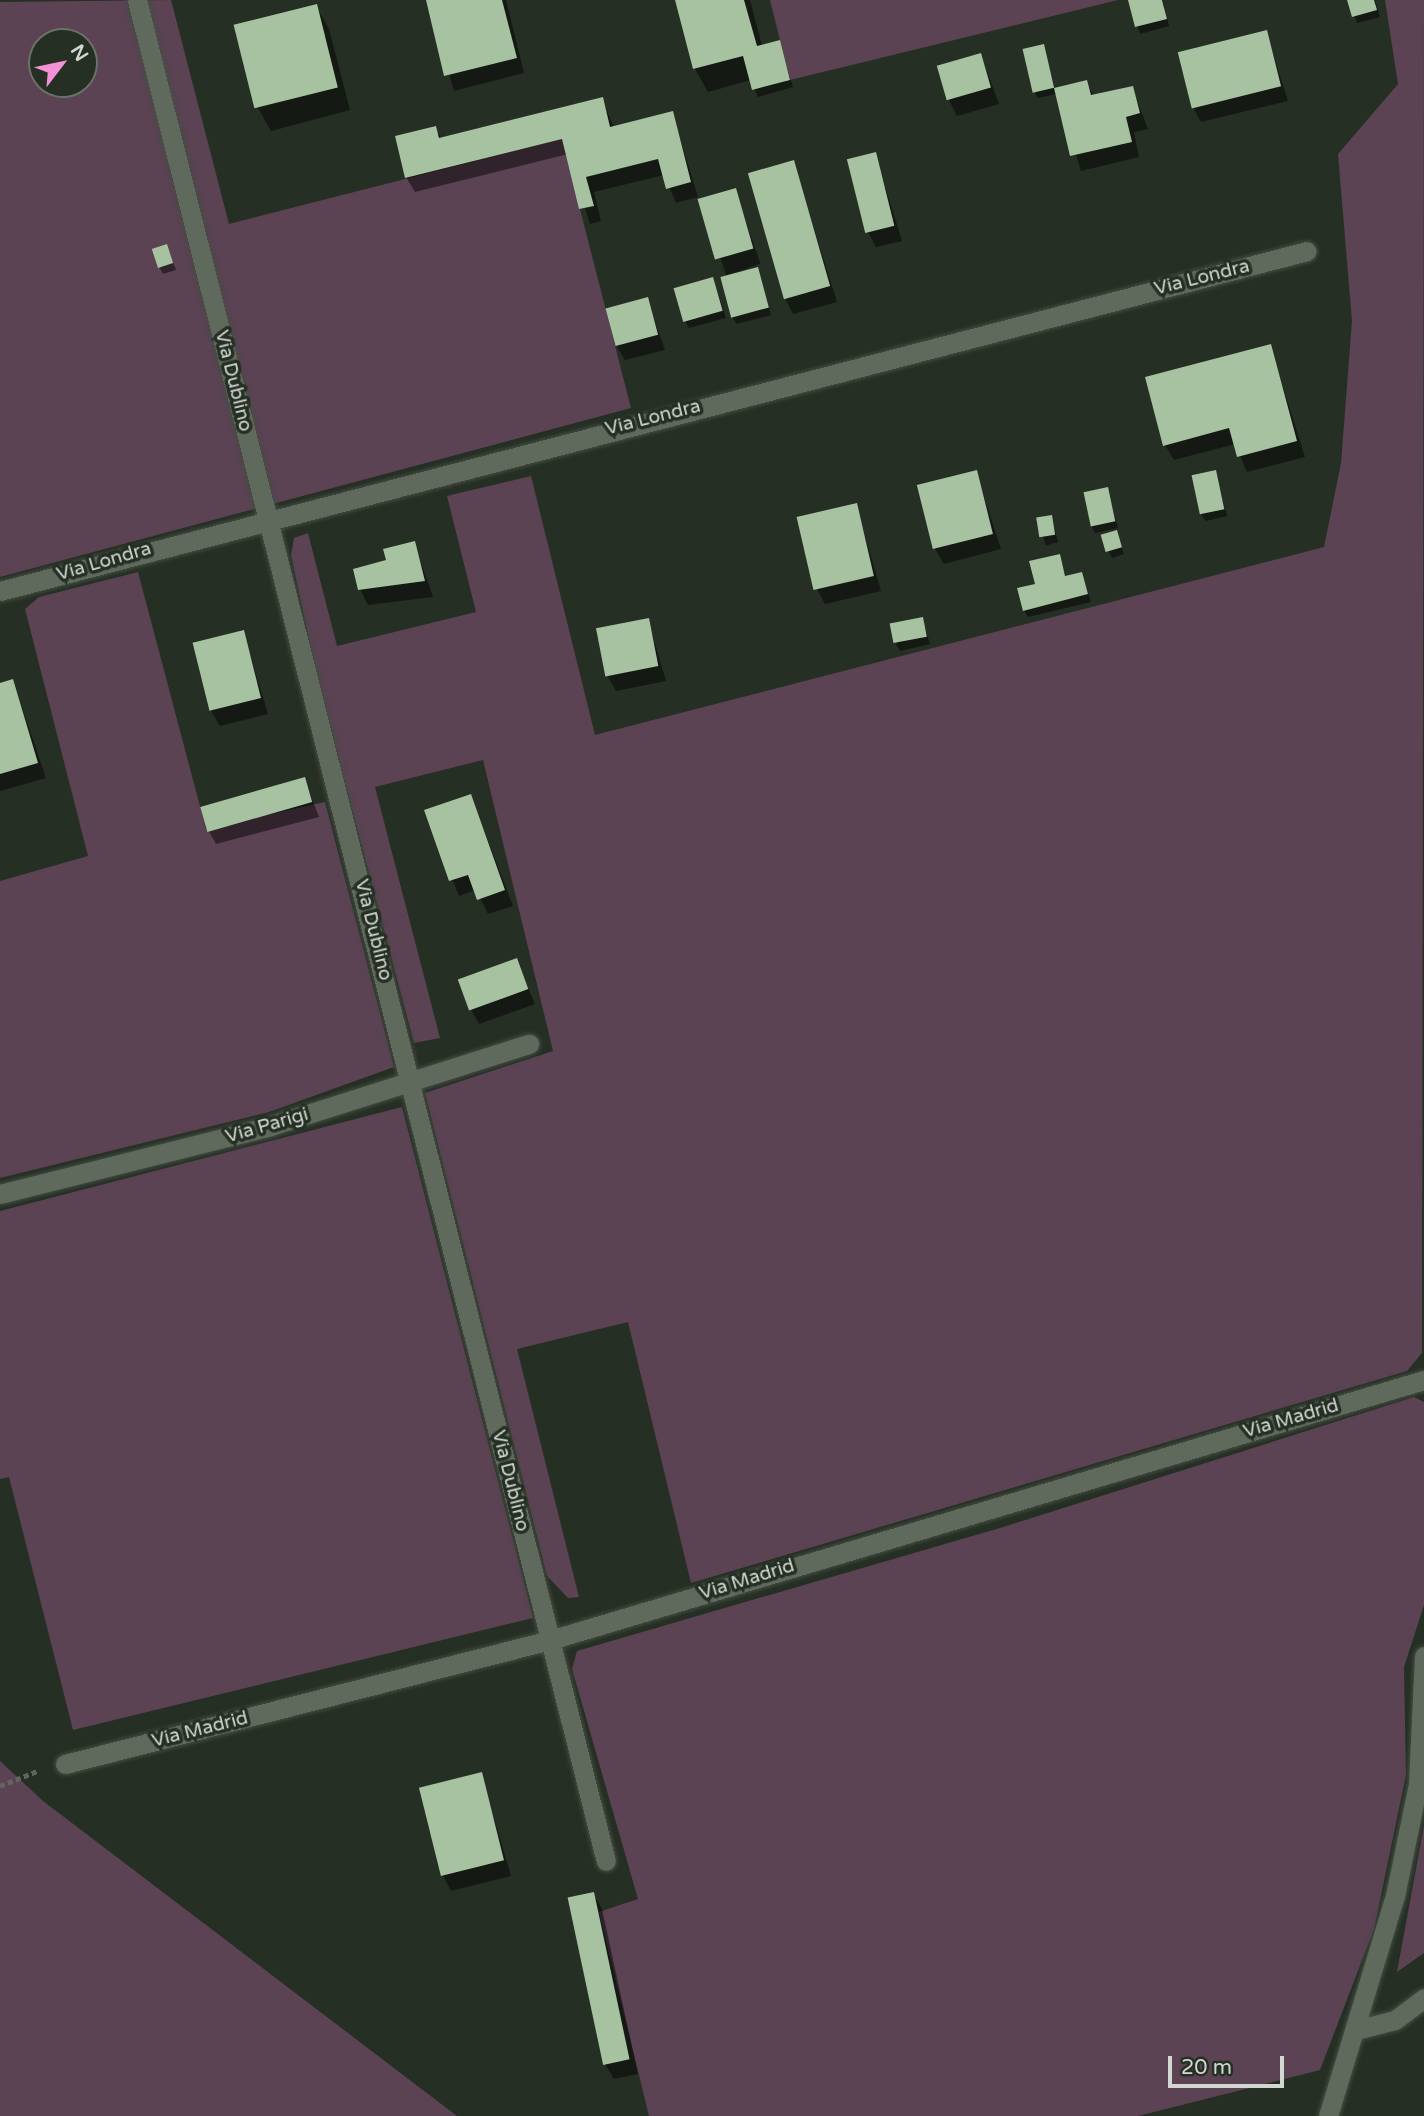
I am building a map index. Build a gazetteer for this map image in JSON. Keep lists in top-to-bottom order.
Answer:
{
  "streets": {
    "street": [
      "Via Londra",
      "Via Dublino",
      "Via Parigi",
      "Via Madrid"
    ]
  },
  "crossings": [
    ["Via Londra", "Via Dublino"],
    ["Via Dublino", "Via Parigi"],
    ["Via Dublino", "Via Madrid"]
  ],
  "scale_bar": "20 m",
  "north": "top right"
}
